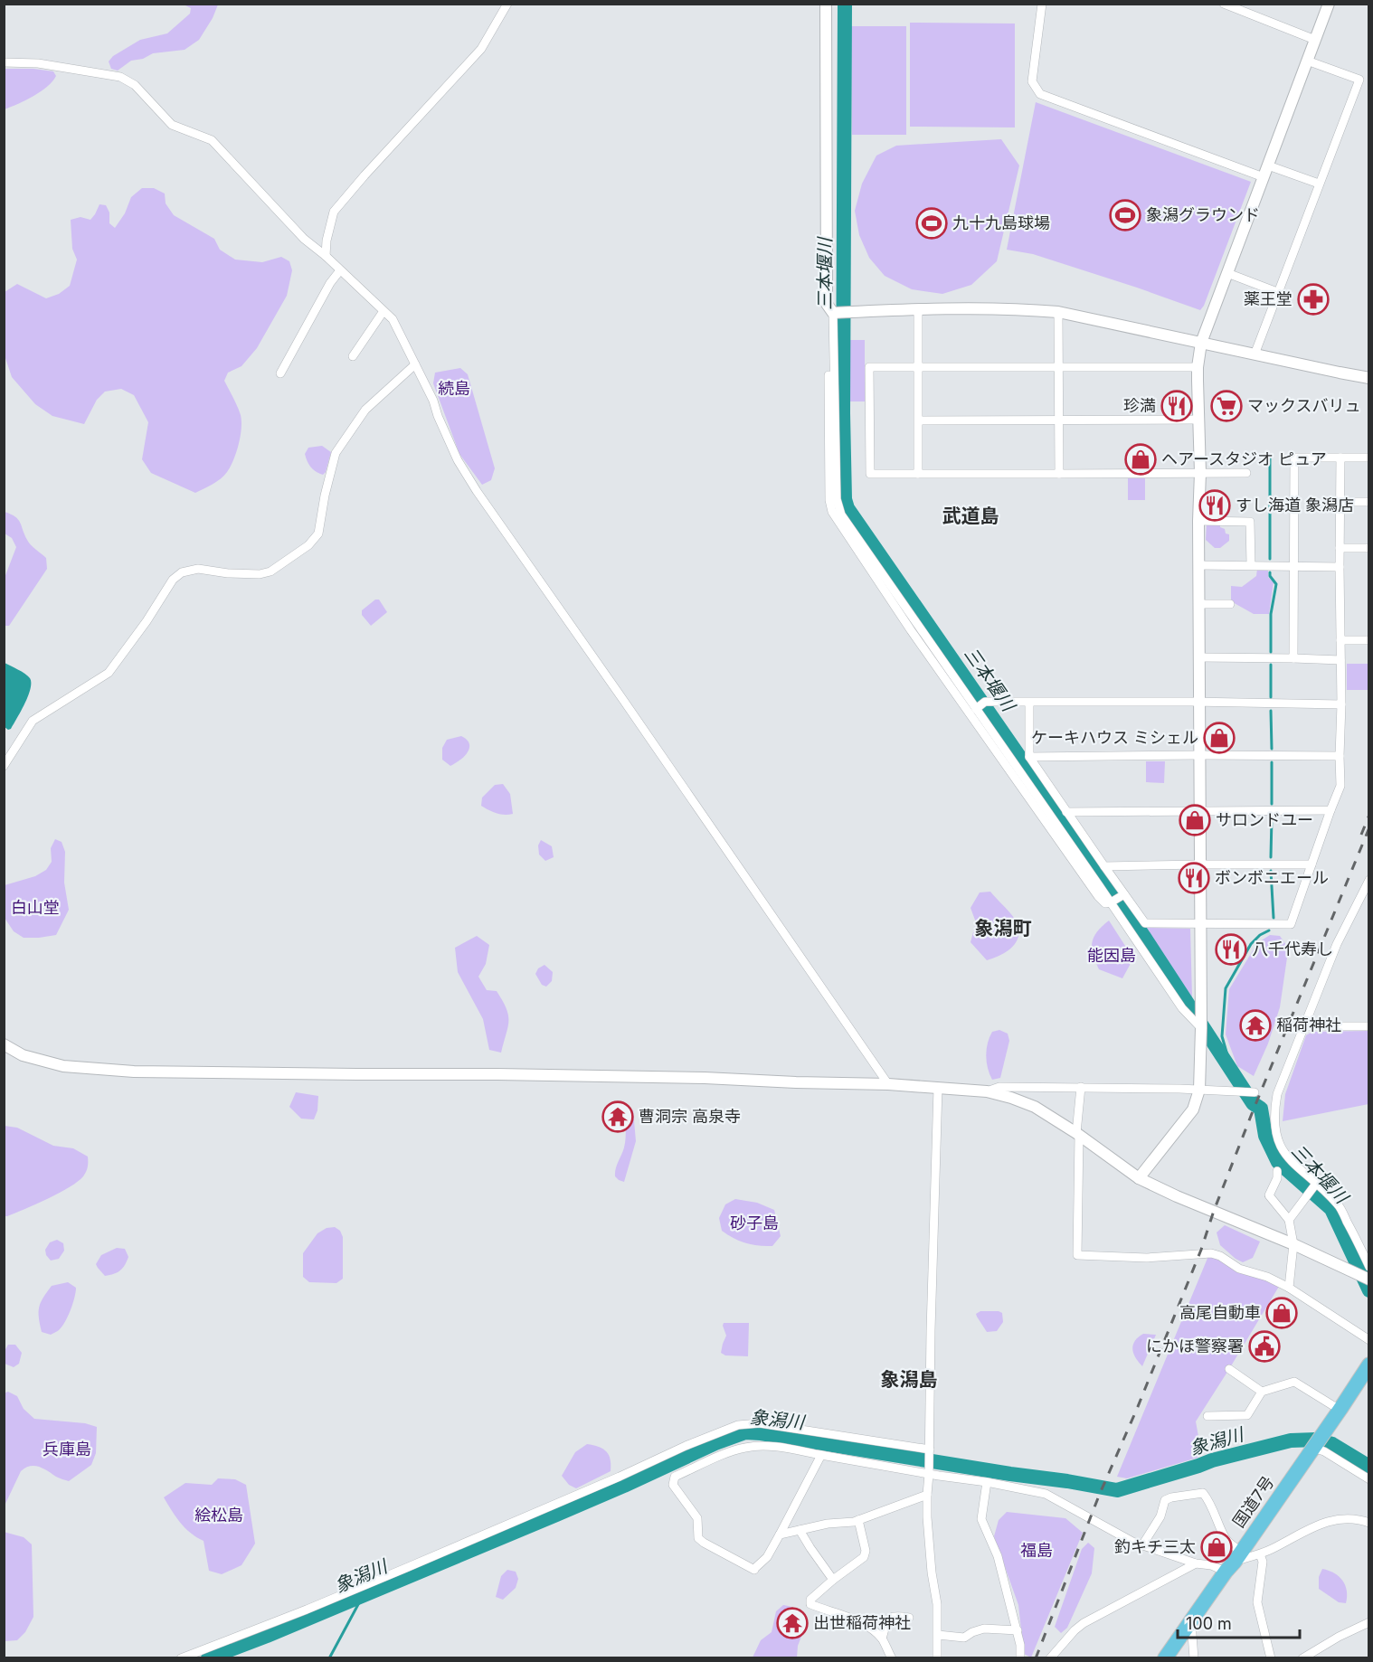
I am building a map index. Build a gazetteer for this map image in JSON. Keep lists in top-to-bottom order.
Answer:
{
  "streets": {
    "highway": ["国道7号"]
  },
  "districts": ["武道島", "象潟町", "象潟島"],
  "water": ["三本堰川", "象潟川"],
  "parks": [
    "続島",
    "白山堂",
    "能因島",
    "砂子島",
    "兵庫島",
    "絵松島",
    "福島"
  ],
  "places": {
    "sports": ["象潟グラウンド", "九十九島球場"],
    "pharmacy": ["薬王堂"],
    "restaurant": [
      "珍満",
      "すし海道 象潟店",
      "ボンボニエール",
      "八千代寿し"
    ],
    "supermarket": ["マックスバリュ"],
    "shop": [
      "ヘアースタジオ ピュア",
      "ケーキハウス ミシェル",
      "サロンドユー",
      "高尾自動車",
      "釣キチ三太"
    ],
    "temple": ["稲荷神社", "曹洞宗 高泉寺", "出世稲荷神社"],
    "public building": ["にかほ警察署"]
  },
  "scale_bar": "100 m"
}
